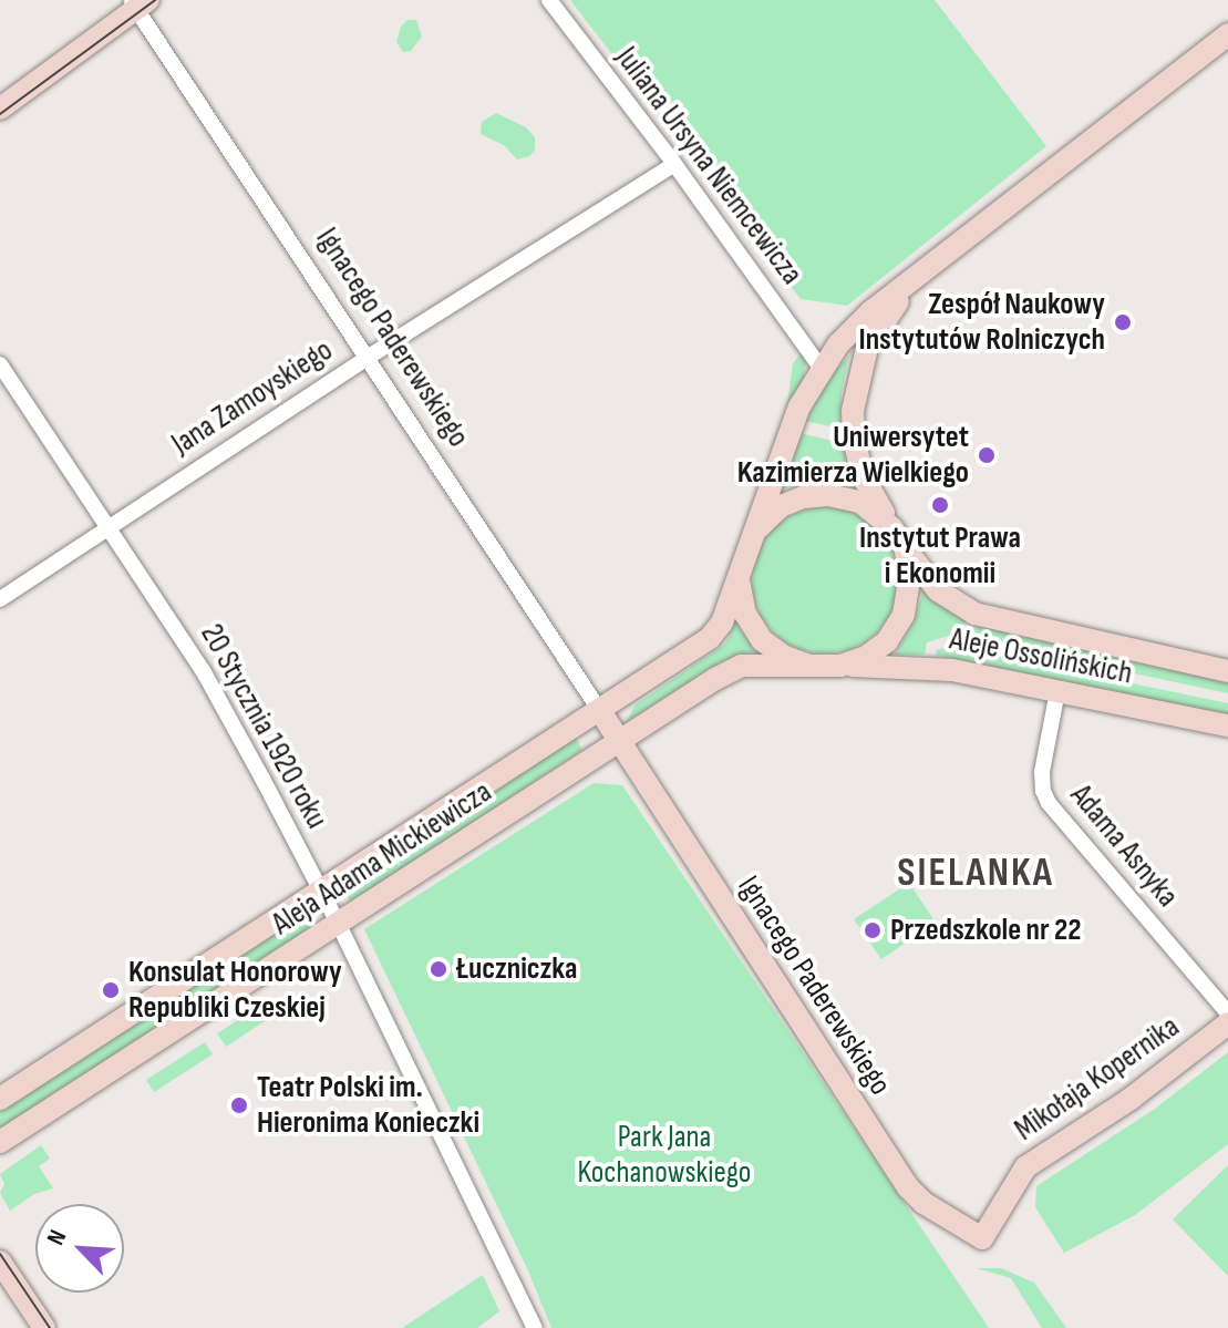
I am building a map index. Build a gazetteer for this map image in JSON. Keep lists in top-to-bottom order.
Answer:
{
  "streets": {
    "street": [
      "Juliana Ursyna Niemcewicza",
      "Ignacego Paderewskiego",
      "Jana Zamoyskiego",
      "Aleje Ossolińskich",
      "20 Stycznia 1920 roku",
      "Adama Asnyka",
      "Aleja Adama Mickiewicza",
      "Mikołaja Kopernika"
    ]
  },
  "crossings": [
    ["Juliana Ursyna Niemcewicza", "Jana Zamoyskiego"],
    ["Ignacego Paderewskiego", "Jana Zamoyskiego"],
    ["Ignacego Paderewskiego", "Aleja Adama Mickiewicza"],
    ["Ignacego Paderewskiego", "Mikołaja Kopernika"],
    ["Jana Zamoyskiego", "20 Stycznia 1920 roku"],
    ["Aleje Ossolińskich", "Adama Asnyka"],
    ["Aleje Ossolińskich", "Aleja Adama Mickiewicza"],
    ["20 Stycznia 1920 roku", "Aleja Adama Mickiewicza"]
  ],
  "districts": ["SIELANKA"],
  "parks": ["Park Jana Kochanowskiego"],
  "places": [
    "Zespół Naukowy Instytutów Rolniczych",
    "Uniwersytet Kazimierza Wielkiego",
    "Instytut Prawa i Ekonomii",
    "Przedszkole nr 22",
    "Łuczniczka",
    "Konsulat Honorowy Republiki Czeskiej",
    "Teatr Polski im. Hieronima Konieczki"
  ],
  "north": "top left"
}
